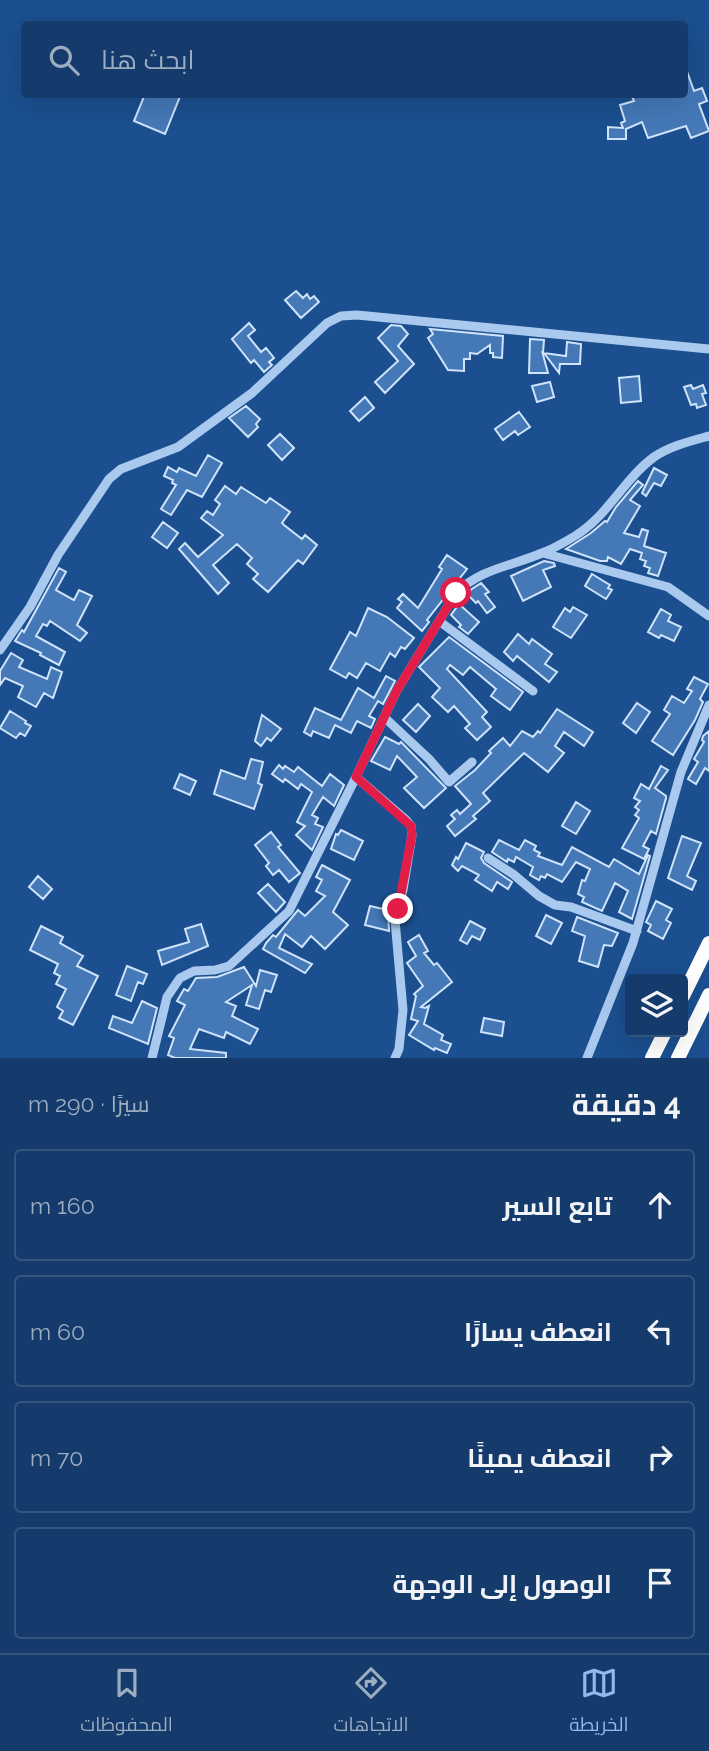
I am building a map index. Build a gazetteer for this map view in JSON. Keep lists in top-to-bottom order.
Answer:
{
  "page": {
    "search": "ابحث هنا",
    "heading": ["4 دقيقة", "سيرًا · 290 m"],
    "list": [
      ["تابع السير", "160 m"],
      ["انعطف يسارًا", "60 m"],
      ["انعطف يمينًا", "70 m"],
      "الوصول إلى الوجهة"
    ],
    "nav": ["الخريطة", "الاتجاهات", "المحفوظات"]
  }
}
